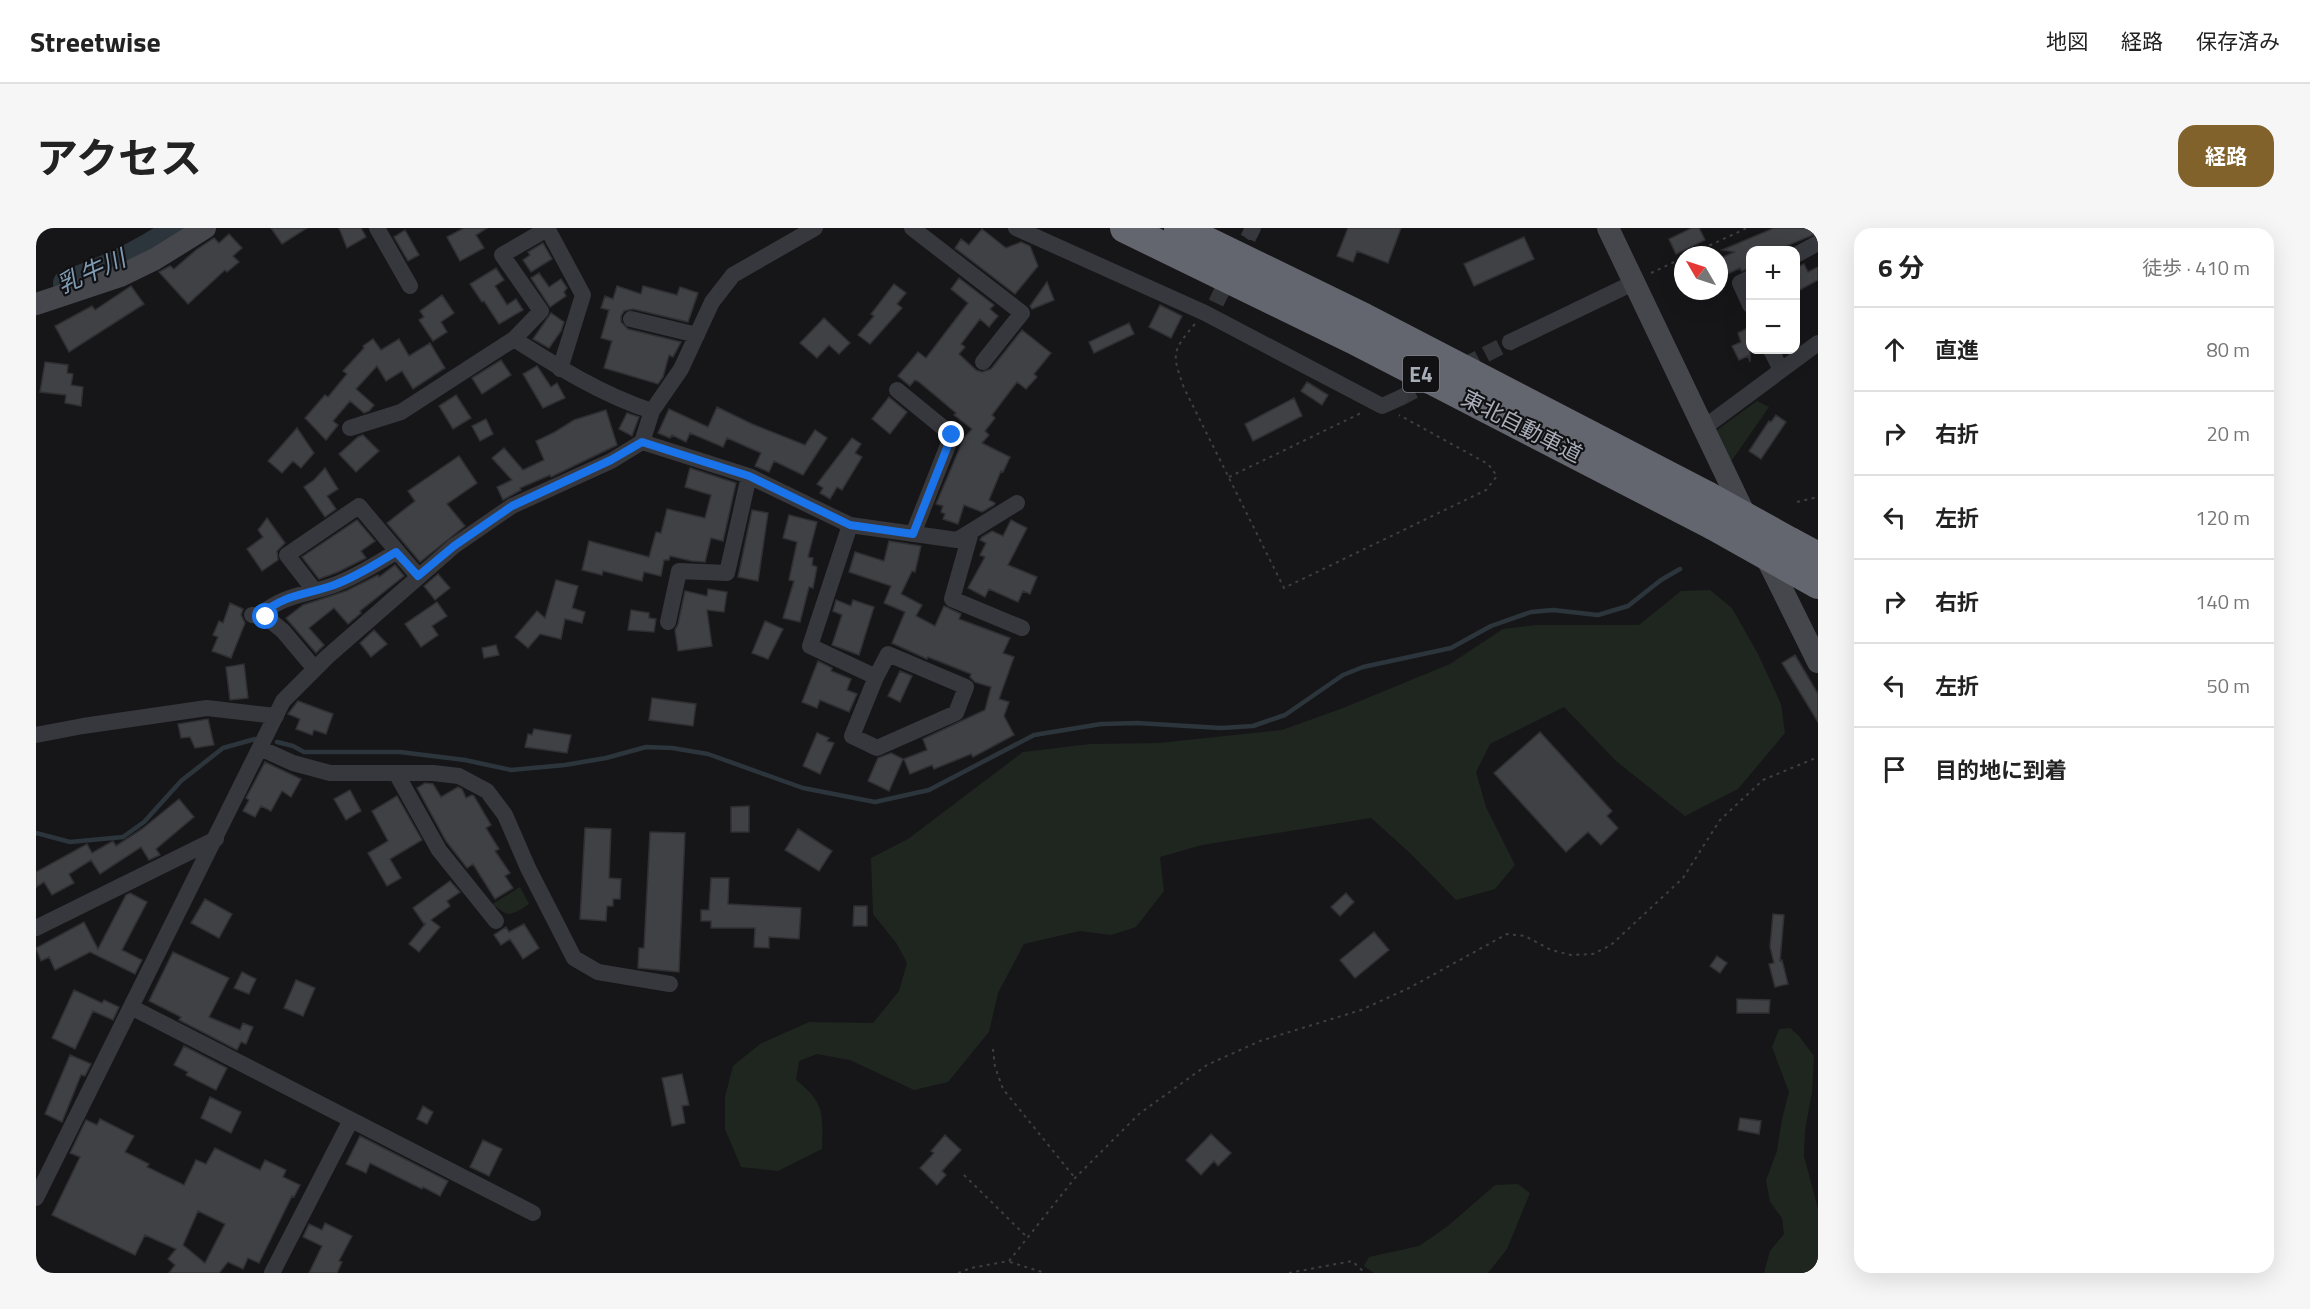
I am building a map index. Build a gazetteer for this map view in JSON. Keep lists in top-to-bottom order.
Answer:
{
  "streets": {
    "highway": ["E4", "東北自動車道"]
  },
  "water": ["乳牛川"],
  "north": "top left",
  "page": {
    "header": "Streetwise",
    "nav": ["地図", "経路", "保存済み"],
    "title": "アクセス",
    "buttons": "経路",
    "heading": ["6 分", "徒歩 · 410 m"],
    "map_buttons": ["+", "−"],
    "list": [
      ["直進", "80 m"],
      ["右折", "20 m"],
      ["左折", "120 m"],
      ["右折", "140 m"],
      ["左折", "50 m"],
      "目的地に到着"
    ]
  }
}
